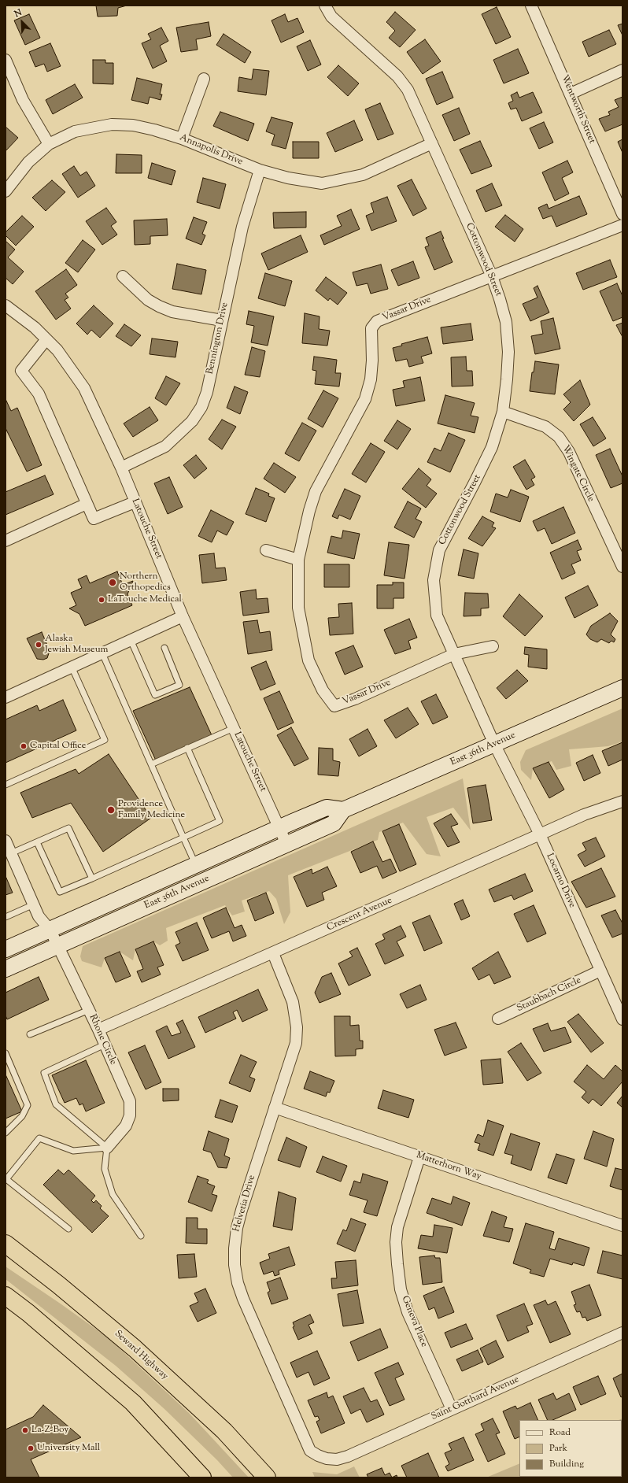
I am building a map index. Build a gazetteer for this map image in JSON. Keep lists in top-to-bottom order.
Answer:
{
  "streets": {
    "highway": ["Seward Highway"],
    "main road": ["East 36th Avenue"],
    "street": [
      "Wentworth Street",
      "Annapolis Drive",
      "Cottonwood Street",
      "Vassar Drive",
      "Bennington Drive",
      "Wingate Circle",
      "Latouche Street",
      "Locarno Drive",
      "Crescent Avenue",
      "Staubbach Circle",
      "Rhone Circle",
      "Matterhorn Way",
      "Helvetia Drive",
      "Geneva Place",
      "Saint Gotthard Avenue"
    ]
  },
  "crossings": [
    ["Annapolis Drive", "Cottonwood Street"],
    ["Annapolis Drive", "Bennington Drive"],
    ["Cottonwood Street", "Vassar Drive"],
    ["Cottonwood Street", "Wingate Circle"],
    ["Cottonwood Street", "East 36th Avenue"],
    ["Cottonwood Street", "Locarno Drive"],
    ["Bennington Drive", "Latouche Street"],
    ["Latouche Street", "East 36th Avenue"],
    ["East 36th Avenue", "Locarno Drive"],
    ["East 36th Avenue", "Rhone Circle"],
    ["Locarno Drive", "Crescent Avenue"],
    ["Locarno Drive", "Staubbach Circle"],
    ["Crescent Avenue", "Rhone Circle"],
    ["Crescent Avenue", "Helvetia Drive"],
    ["Matterhorn Way", "Helvetia Drive"],
    ["Matterhorn Way", "Geneva Place"],
    ["Helvetia Drive", "Saint Gotthard Avenue"],
    ["Geneva Place", "Saint Gotthard Avenue"]
  ],
  "places": [
    "Northern Orthopedics",
    "LaTouche Medical",
    "Alaska Jewish Museum",
    "Capital Office",
    "Providence Family Medicine",
    "La-Z-Boy",
    "University Mall"
  ],
  "legend": ["Road", "Park", "Building"],
  "north": "top left"
}
